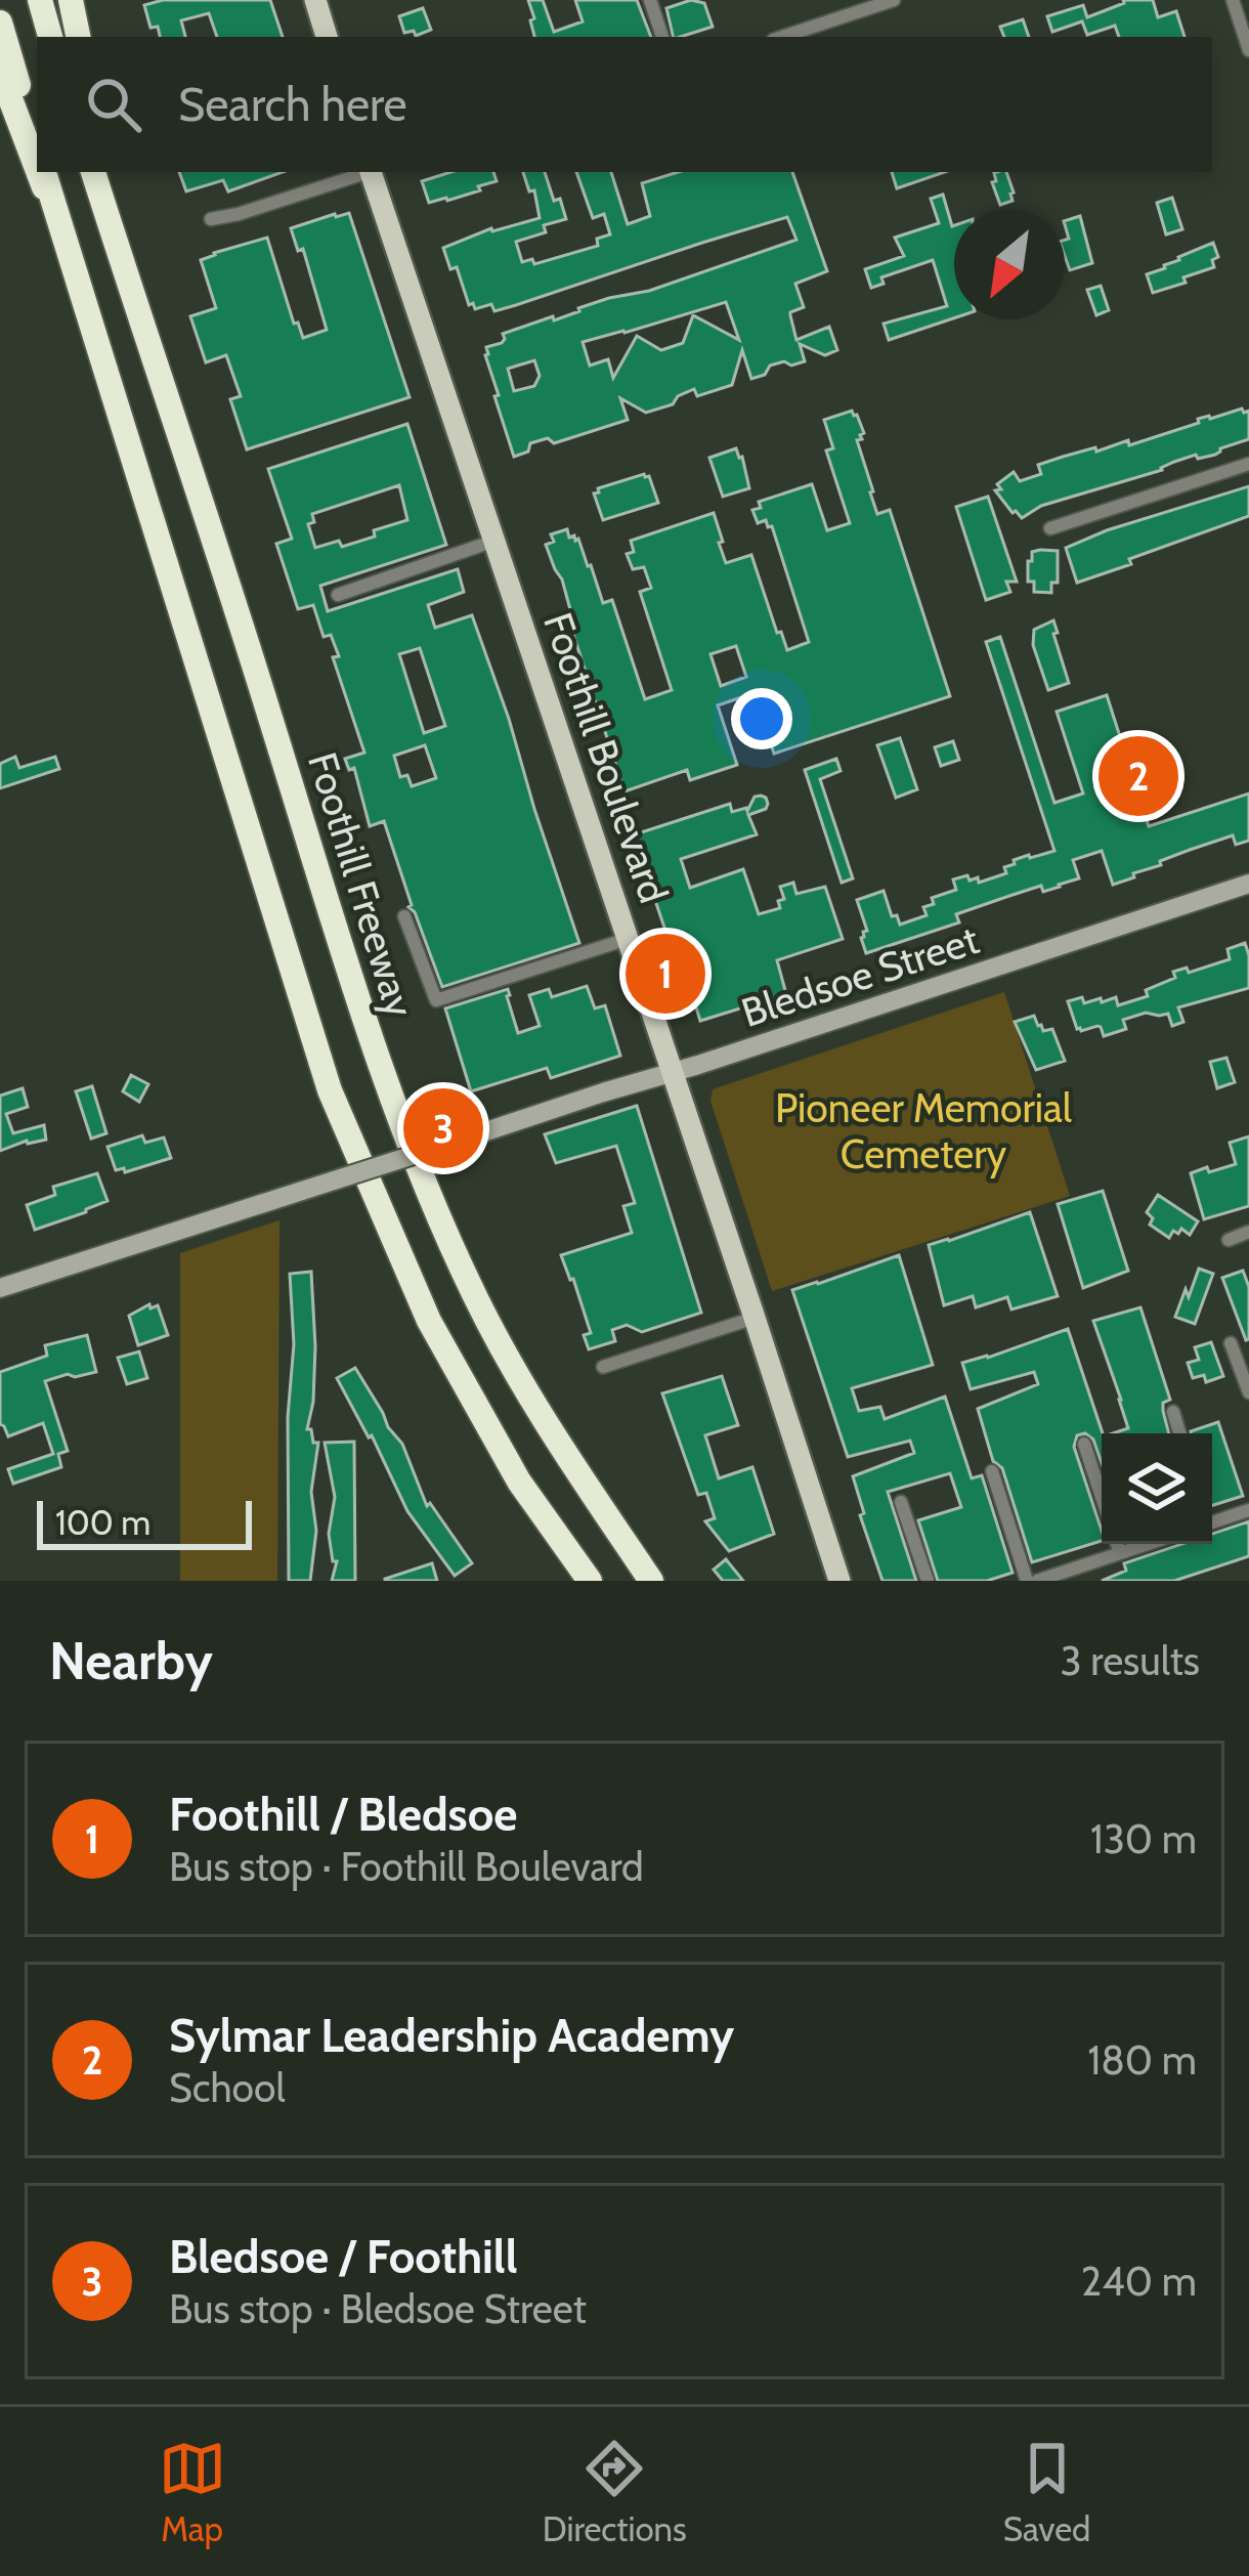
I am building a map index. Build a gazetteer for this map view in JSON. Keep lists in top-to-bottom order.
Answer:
{
  "streets": {
    "highway": ["Foothill Freeway"],
    "main road": ["Foothill Boulevard"],
    "street": ["Bledsoe Street"]
  },
  "crossings": [
    ["Foothill Boulevard", "Bledsoe Street"]
  ],
  "parks": ["Pioneer Memorial Cemetery"],
  "scale_bar": "100 m",
  "north": "bottom left",
  "page": {
    "search": "Search here",
    "pins": ["2", "1", "3"],
    "scale": "100 m",
    "heading": ["Nearby", "3 results"],
    "list": [
      {
        "mark": "1",
        "name": "Foothill / Bledsoe",
        "note": "Bus stop · Foothill Boulevard",
        "value": "130 m"
      },
      {
        "mark": "2",
        "name": "Sylmar Leadership Academy",
        "note": "School",
        "value": "180 m"
      },
      {
        "mark": "3",
        "name": "Bledsoe / Foothill",
        "note": "Bus stop · Bledsoe Street",
        "value": "240 m"
      }
    ],
    "nav": ["Map", "Directions", "Saved"]
  }
}
